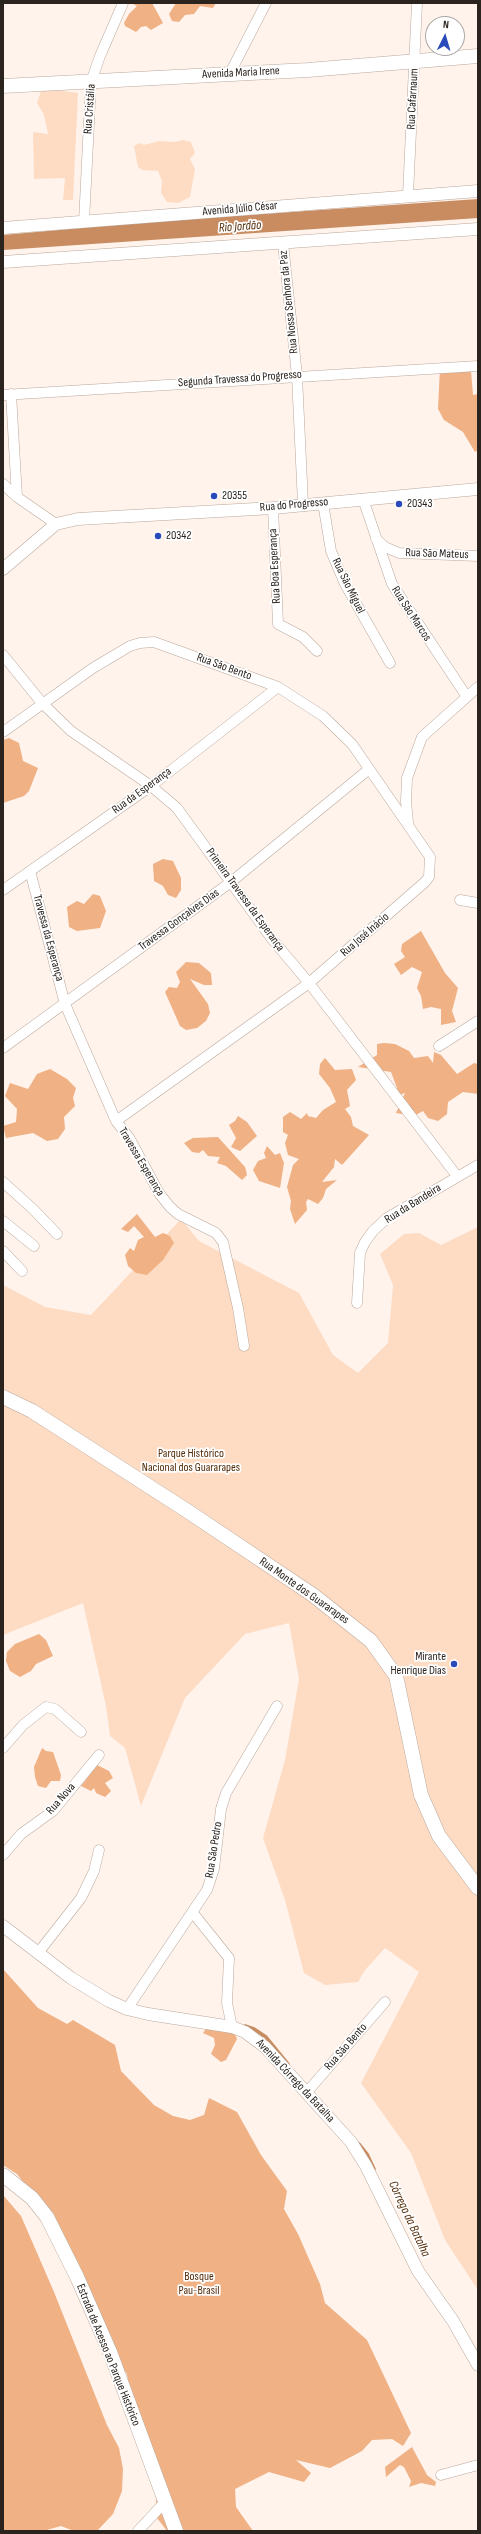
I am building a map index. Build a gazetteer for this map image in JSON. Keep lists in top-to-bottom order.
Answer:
{
  "streets": {
    "main road": ["Avenida Maria Irene", "Rua Monte dos Guararapes", "Estrada de Acesso ao Parque Histórico"],
    "street": [
      "Rua Cafarnaum",
      "Rua Cristália",
      "Avenida Júlio César",
      "Rua Nossa Senhora da Paz",
      "Segunda Travessa do Progresso",
      "Rua do Progresso",
      "Rua São Mateus",
      "Rua Boa Esperança",
      "Rua São Miguel",
      "Rua São Marcos",
      "Rua São Bento",
      "Rua da Esperança",
      "Primeira Travessa da Esperança",
      "Travessa Gonçalves Dias",
      "Rua José Inácio",
      "Travessa da Esperança",
      "Travessa Esperança",
      "Rua da Bandeira",
      "Rua Nova",
      "Rua São Pedro",
      "Avenida Córrego da Batalha"
    ]
  },
  "crossings": [
    ["Avenida Maria Irene", "Rua Cafarnaum"],
    ["Avenida Maria Irene", "Rua Cristália"],
    ["Rua Cafarnaum", "Avenida Júlio César"],
    ["Rua Cristália", "Avenida Júlio César"],
    ["Rua Nossa Senhora da Paz", "Segunda Travessa do Progresso"],
    ["Rua Nossa Senhora da Paz", "Rua do Progresso"],
    ["Rua do Progresso", "Rua Boa Esperança"],
    ["Rua do Progresso", "Rua São Miguel"],
    ["Rua do Progresso", "Rua São Marcos"],
    ["Rua São Mateus", "Rua São Marcos"],
    ["Rua São Marcos", "Rua José Inácio"],
    ["Rua São Bento", "Rua da Esperança"],
    ["Rua São Bento", "Primeira Travessa da Esperança"],
    ["Rua São Bento", "Travessa Gonçalves Dias"],
    ["Rua São Bento", "Rua José Inácio"],
    ["Rua São Bento", "Avenida Córrego da Batalha"],
    ["Rua da Esperança", "Primeira Travessa da Esperança"],
    ["Rua da Esperança", "Travessa da Esperança"],
    ["Primeira Travessa da Esperança", "Travessa Gonçalves Dias"],
    ["Primeira Travessa da Esperança", "Rua José Inácio"],
    ["Primeira Travessa da Esperança", "Rua da Bandeira"],
    ["Travessa Gonçalves Dias", "Travessa da Esperança"],
    ["Travessa Gonçalves Dias", "Travessa Esperança"],
    ["Rua José Inácio", "Travessa Esperança"],
    ["Travessa da Esperança", "Travessa Esperança"],
    ["Rua São Pedro", "Avenida Córrego da Batalha"]
  ],
  "water": ["Rio Jordão", "Córrego da Batalha"],
  "parks": ["Parque Histórico Nacional dos Guararapes", "Bosque Pau-Brasil"],
  "places": [
    "20355",
    "20343",
    "20342",
    "Mirante Henrique Dias"
  ],
  "north": "top"
}
